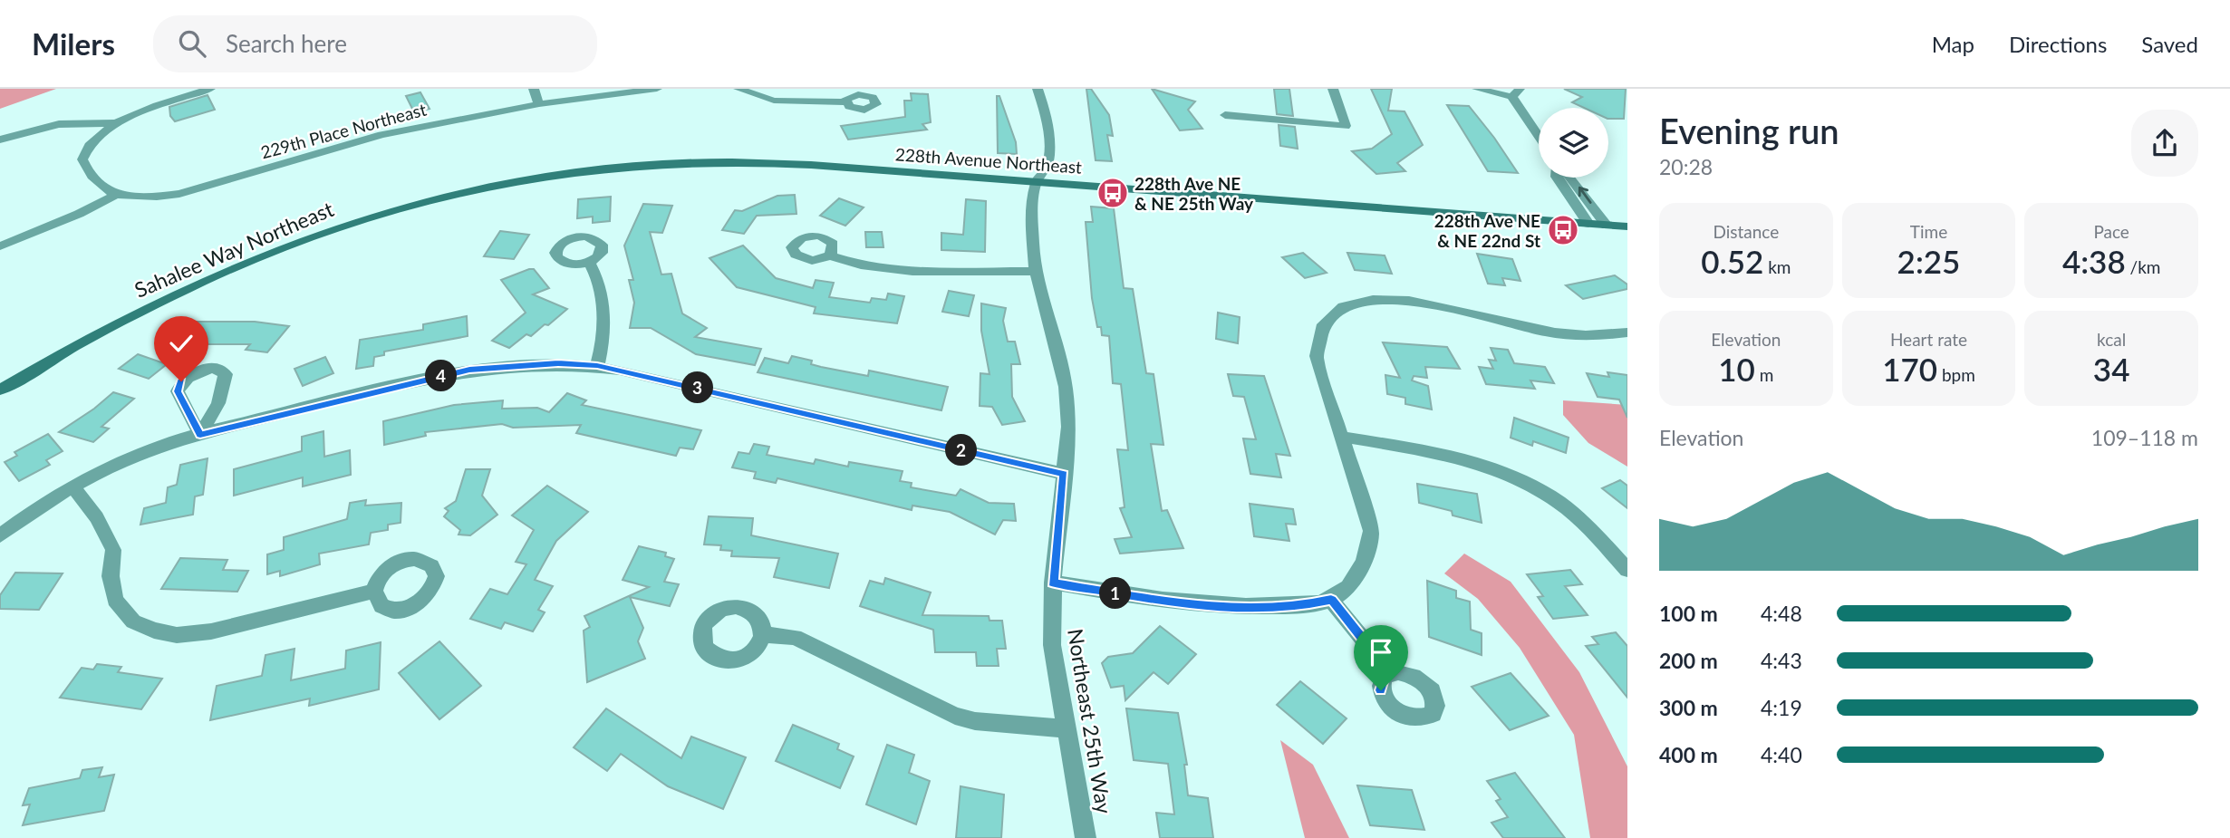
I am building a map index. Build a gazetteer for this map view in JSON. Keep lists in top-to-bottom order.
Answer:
{
  "streets": {
    "main road": ["228th Avenue Northeast", "Sahalee Way Northeast"],
    "street": ["229th Place Northeast", "Northeast 25th Way"]
  },
  "crossings": [
    ["228th Avenue Northeast", "Sahalee Way Northeast"],
    ["228th Avenue Northeast", "Northeast 25th Way"]
  ],
  "places": {
    "bus stop": ["228th Ave NE & NE 25th Way", "228th Ave NE & NE 22nd St"]
  },
  "page": {
    "header": "Milers",
    "search": "Search here",
    "nav": ["Map", "Directions", "Saved"],
    "heading": ["Evening run", "20:28"],
    "stats": [
      ["Distance", "0.52 km"],
      ["Time", "2:25"],
      ["Pace", "4:38 /km"],
      ["Elevation", "10 m"],
      ["Heart rate", "170 bpm"],
      ["kcal", "34"]
    ],
    "pins": [
      "4",
      "3",
      "2",
      "1"
    ],
    "chart": ["Elevation", "109–118 m"],
    "list": [
      {
        "name": "100 m",
        "note": "4:48"
      },
      {
        "name": "200 m",
        "note": "4:43"
      },
      {
        "name": "300 m",
        "note": "4:19"
      },
      {
        "name": "400 m",
        "note": "4:40"
      }
    ]
  }
}
